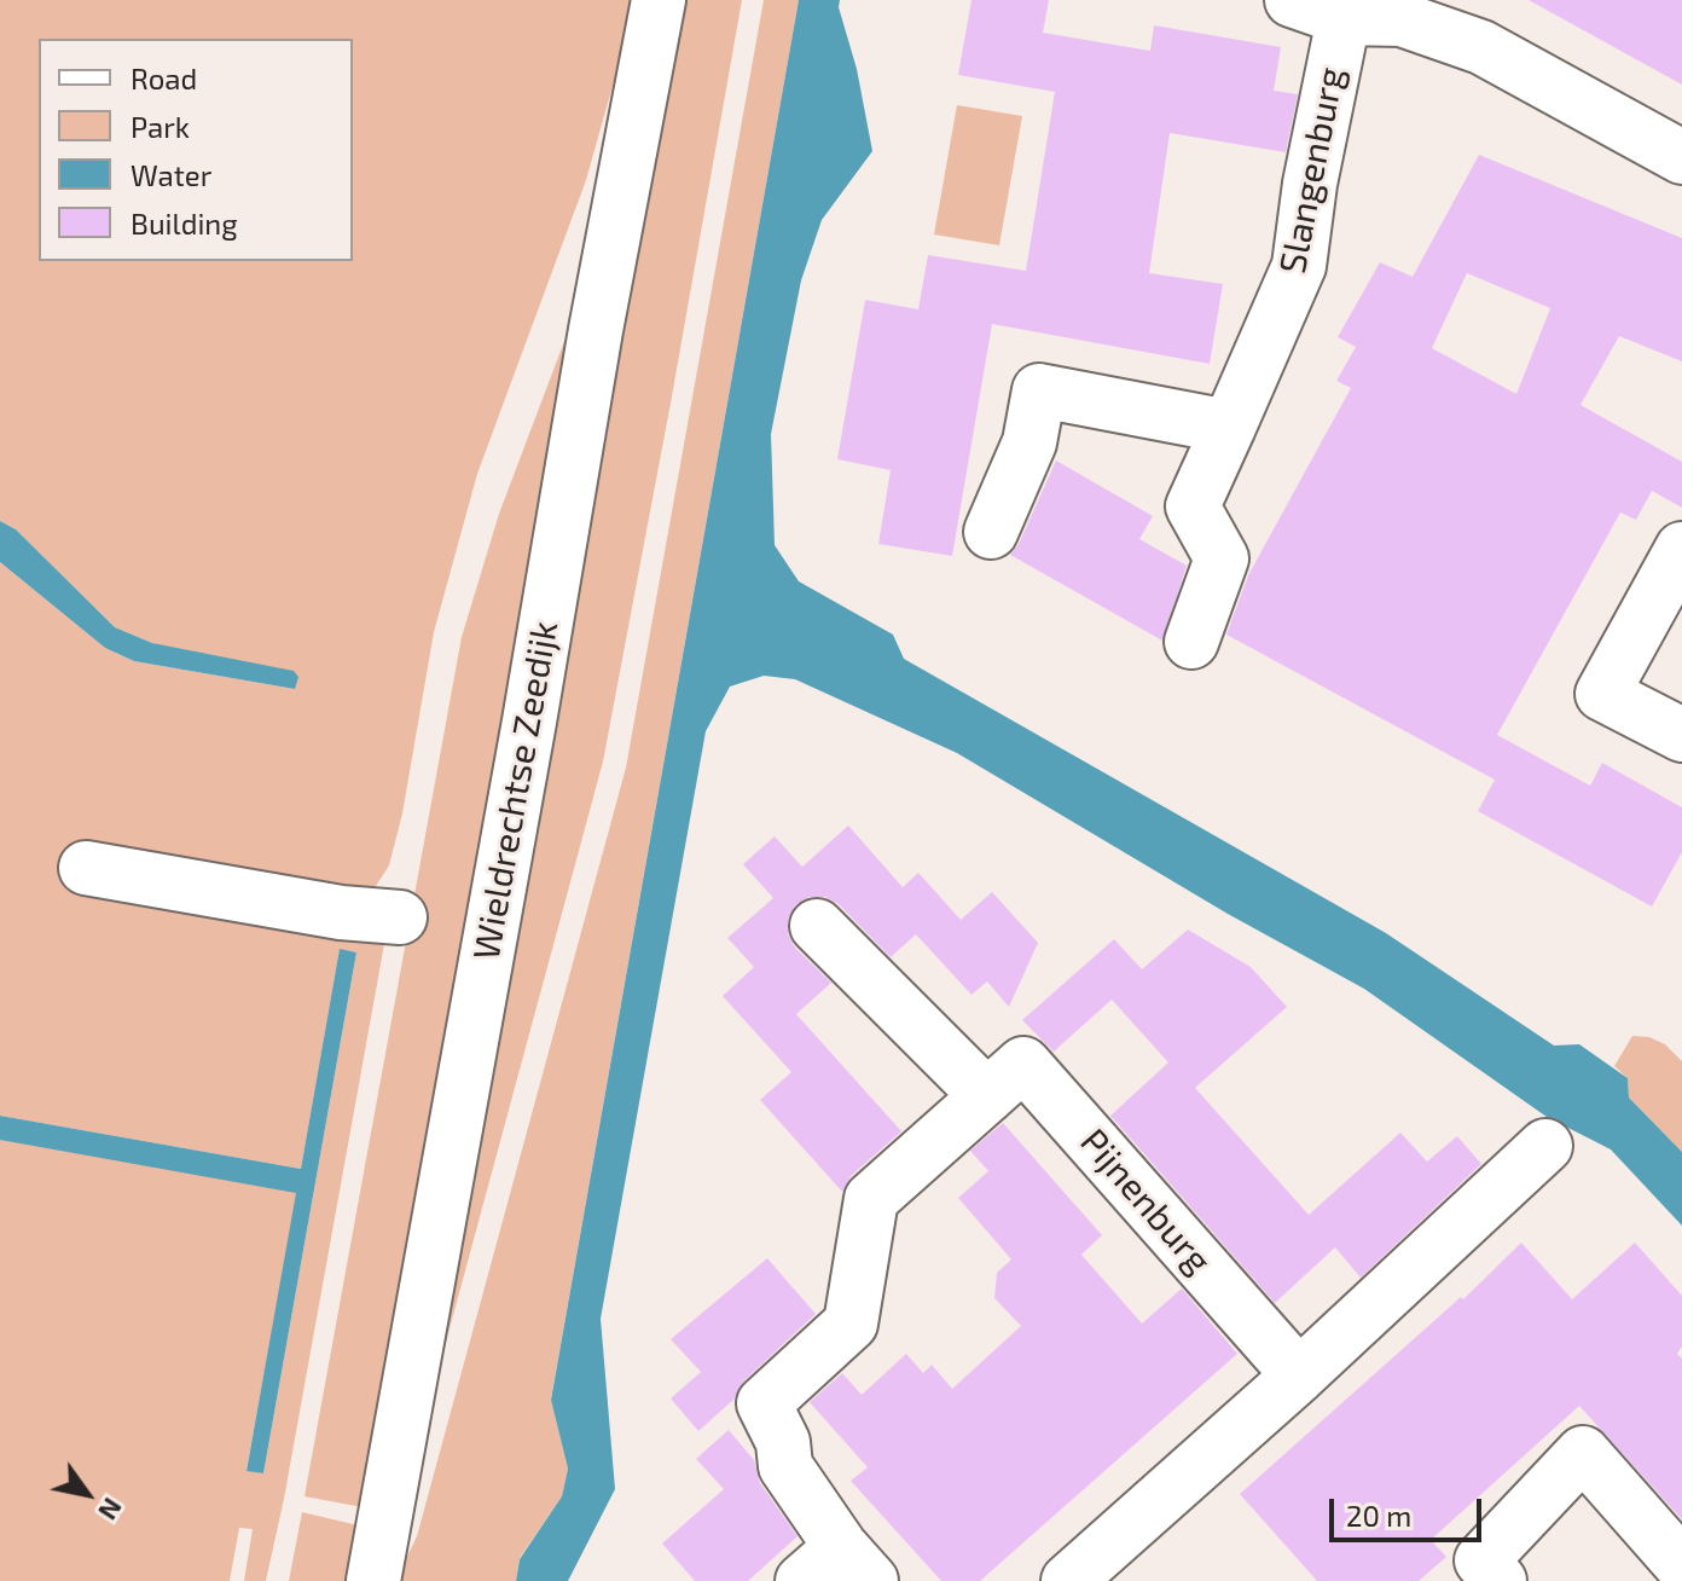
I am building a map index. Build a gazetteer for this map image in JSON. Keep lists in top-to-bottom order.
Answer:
{
  "streets": {
    "street": ["Slangenburg", "Wieldrechtse Zeedijk", "Pijnenburg"]
  },
  "legend": [
    "Road",
    "Park",
    "Water",
    "Building"
  ],
  "scale_bar": "20 m",
  "north": "bottom right"
}
